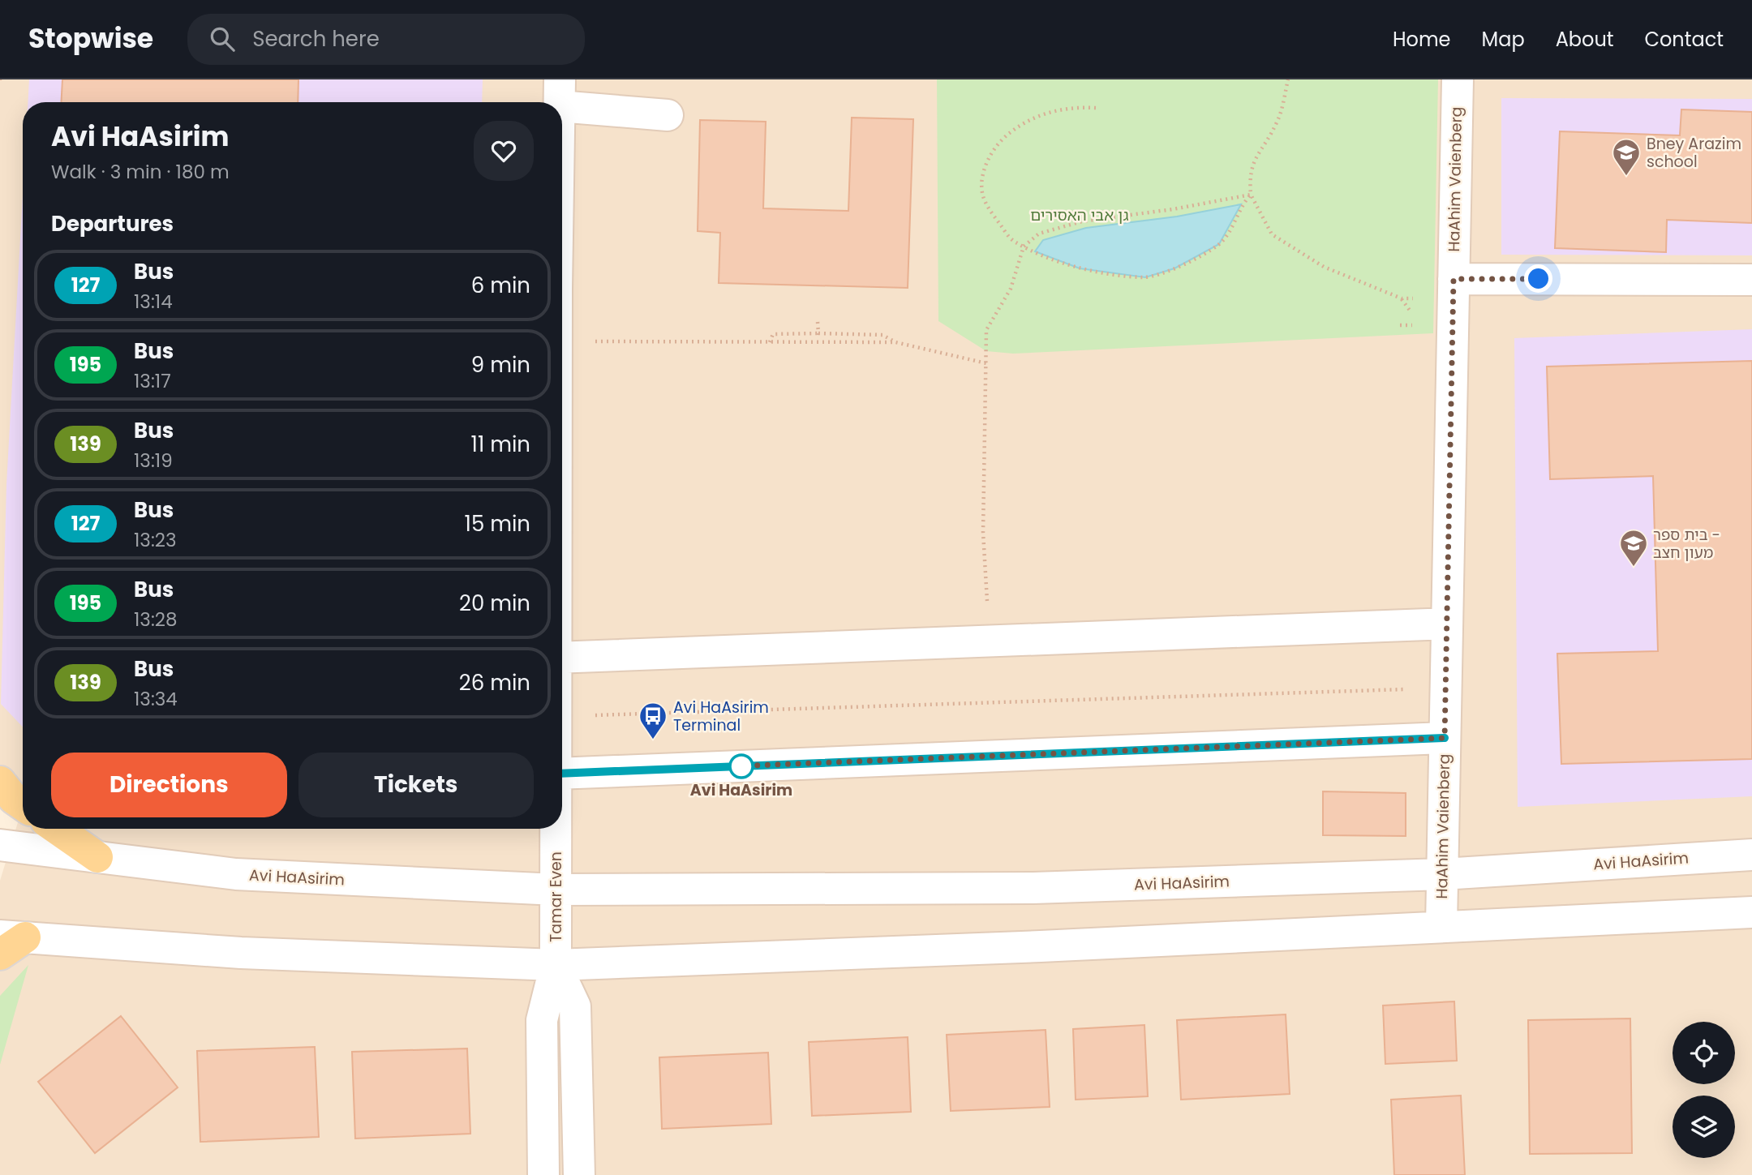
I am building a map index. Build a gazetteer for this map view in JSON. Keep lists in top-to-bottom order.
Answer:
{
  "streets": {
    "street": ["HaAhim Vaienberg", "Avi HaAsirim", "Tamar Even"]
  },
  "crossings": [
    ["HaAhim Vaienberg", "Avi HaAsirim"],
    ["Avi HaAsirim", "Tamar Even"]
  ],
  "parks": ["גן אבי האסירים"],
  "places": {
    "school or university": ["Bney Arazim school", "בית ספר - מעון חצב"],
    "bus stop": ["Avi HaAsirim Terminal"],
    "other": ["Avi HaAsirim"]
  },
  "lines": ["bus line 127"],
  "page": {
    "header": "Stopwise",
    "search": "Search here",
    "nav": [
      "Home",
      "Map",
      "About",
      "Contact"
    ],
    "heading": [
      ["Avi HaAsirim", "Walk · 3 min · 180 m"],
      "Departures"
    ],
    "list": [
      {
        "mark": "127",
        "name": "Bus",
        "note": "13:14",
        "value": "6 min"
      },
      {
        "mark": "195",
        "name": "Bus",
        "note": "13:17",
        "value": "9 min"
      },
      {
        "mark": "139",
        "name": "Bus",
        "note": "13:19",
        "value": "11 min"
      },
      {
        "mark": "127",
        "name": "Bus",
        "note": "13:23",
        "value": "15 min"
      },
      {
        "mark": "195",
        "name": "Bus",
        "note": "13:28",
        "value": "20 min"
      },
      {
        "mark": "139",
        "name": "Bus",
        "note": "13:34",
        "value": "26 min"
      }
    ],
    "buttons": ["Directions", "Tickets"]
  }
}
